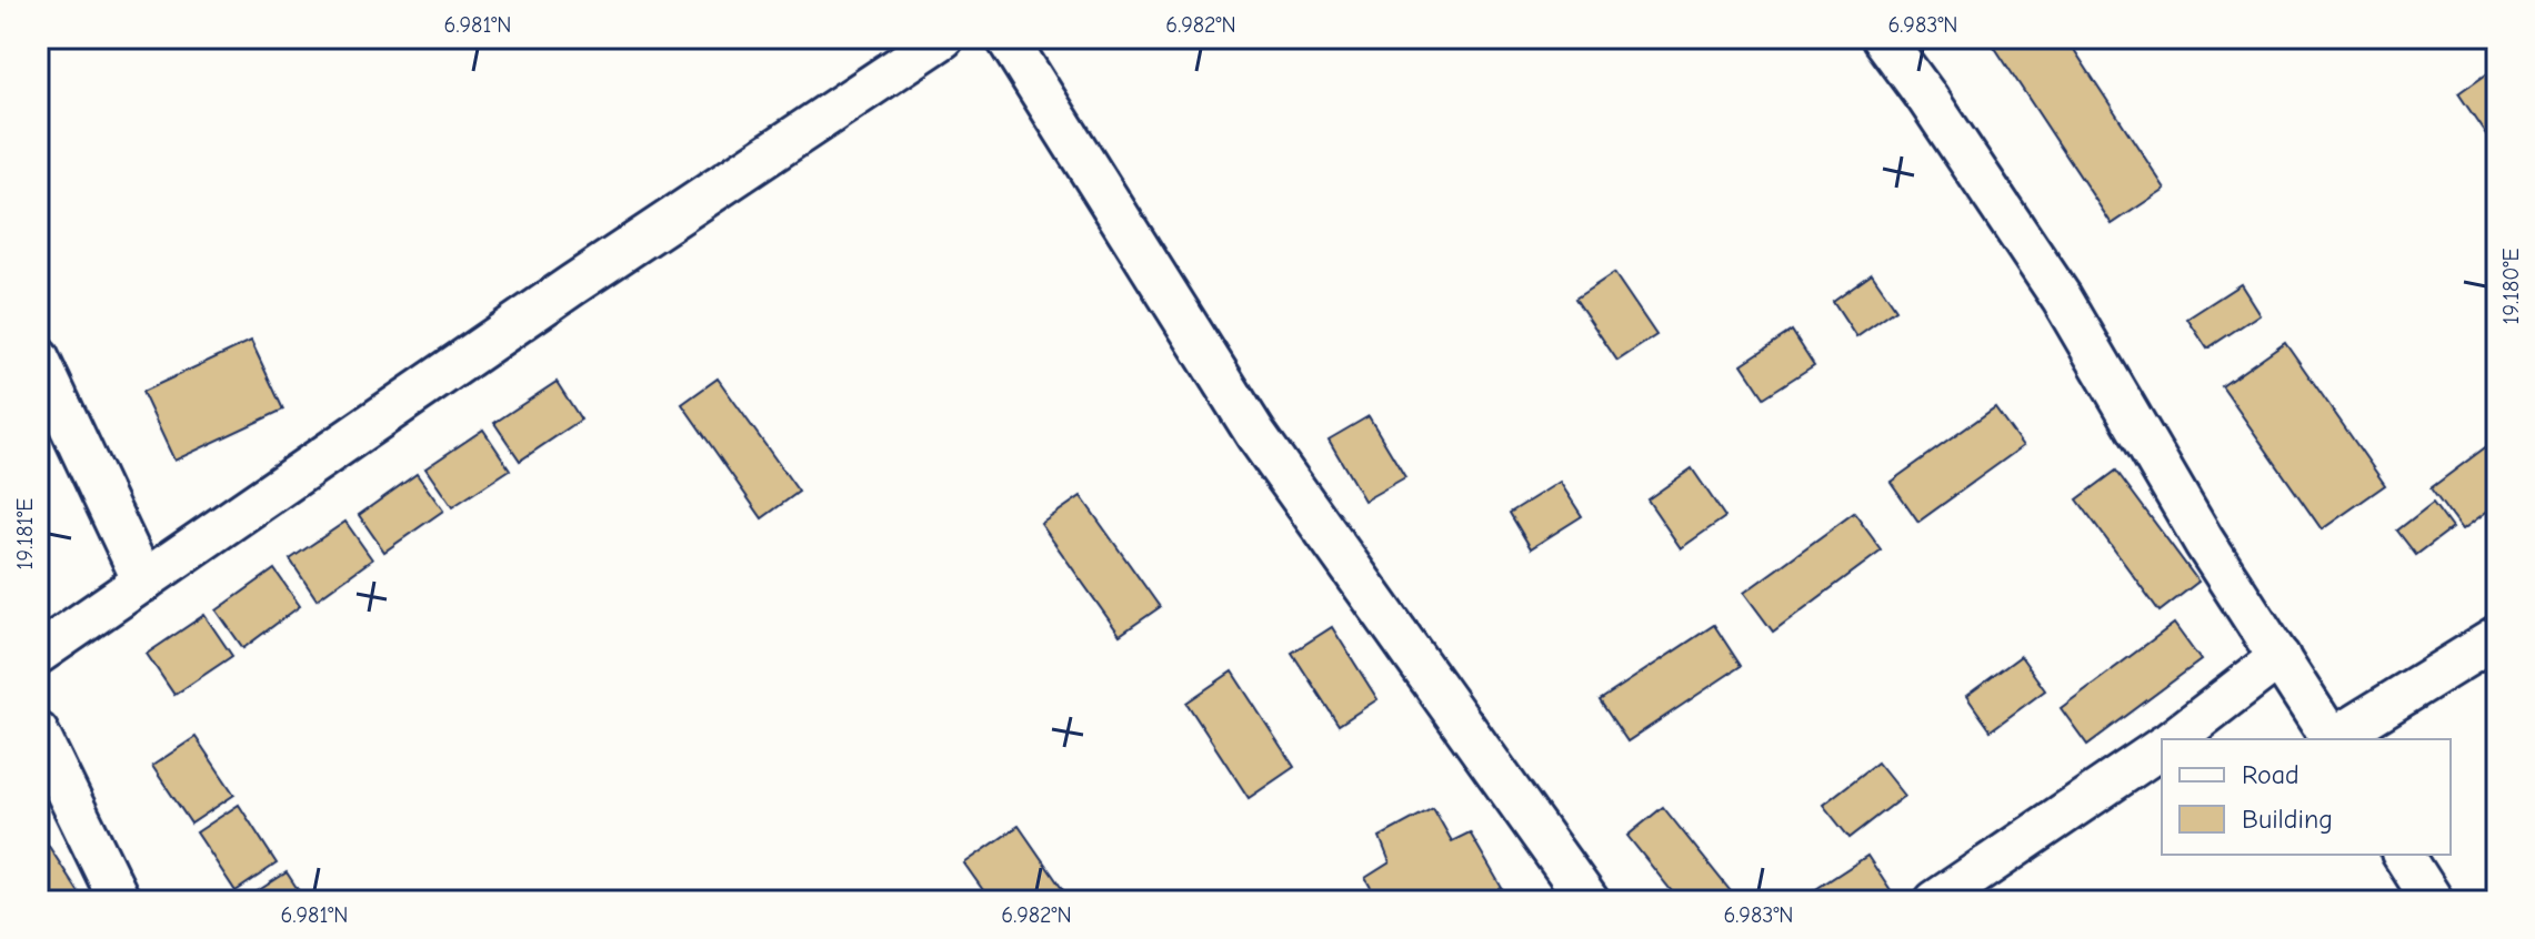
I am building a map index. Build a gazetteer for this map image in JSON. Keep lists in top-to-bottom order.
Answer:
{
  "legend": ["Road", "Building"],
  "coordinates": [
    "6.981°N",
    "6.982°N",
    "6.983°N",
    "19.180°E",
    "19.181°E"
  ]
}
